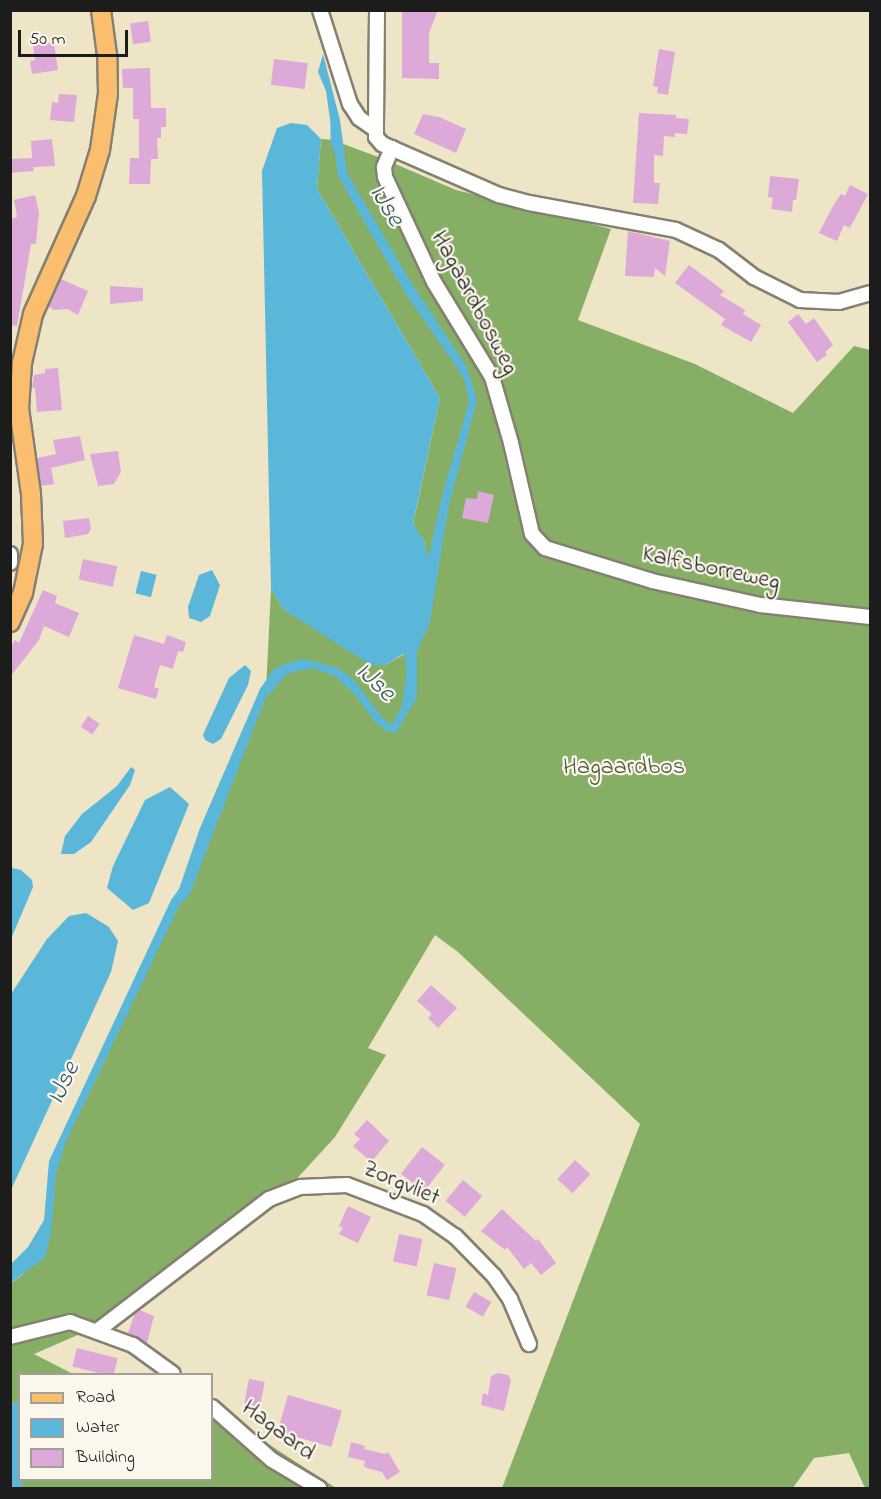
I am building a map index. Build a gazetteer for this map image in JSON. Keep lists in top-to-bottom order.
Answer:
{
  "streets": {
    "street": [
      "Hagaardbosweg",
      "Kalfsborreweg",
      "Zorgvliet",
      "Hagaard"
    ]
  },
  "crossings": [
    ["Hagaardbosweg", "Kalfsborreweg"]
  ],
  "water": ["IJse"],
  "parks": ["Hagaardbos"],
  "legend": ["Road", "Water", "Building"],
  "scale_bar": "50 m"
}
